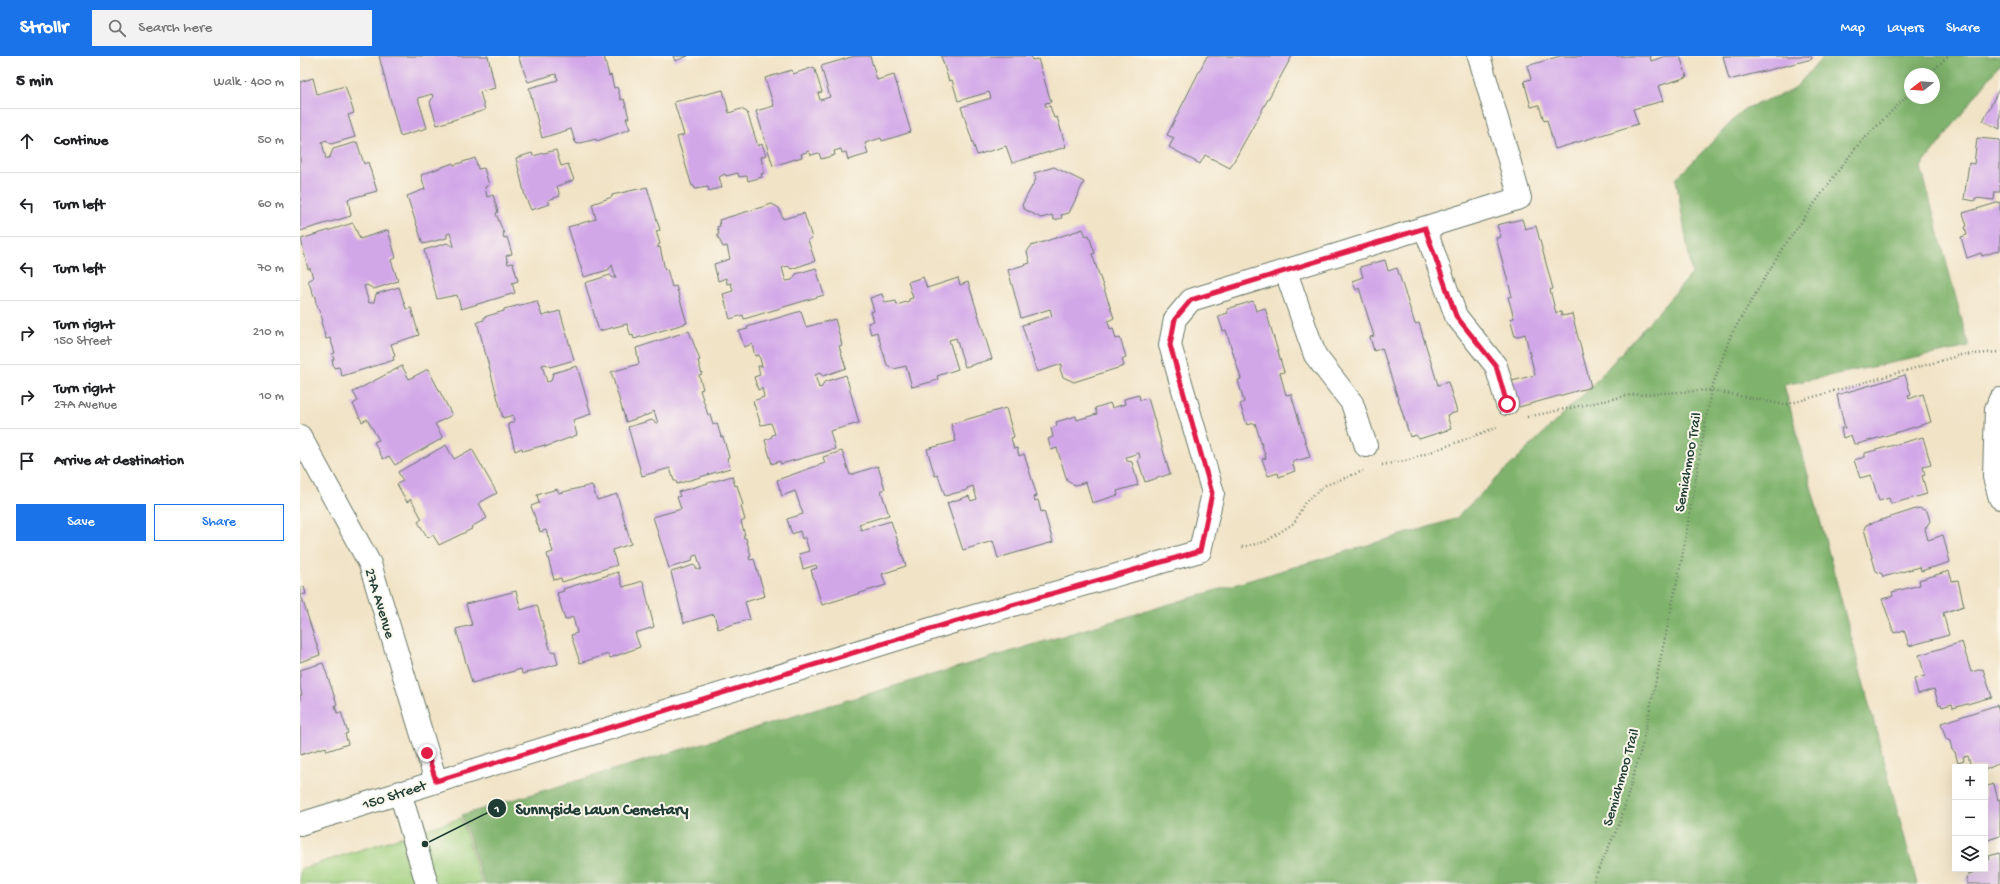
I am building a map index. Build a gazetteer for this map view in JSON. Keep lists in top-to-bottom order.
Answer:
{
  "streets": {
    "street": ["27A Avenue", "150 Street"],
    "path": ["Semiahmoo Trail"]
  },
  "crossings": [
    ["27A Avenue", "150 Street"]
  ],
  "places": ["Sunnyside Lawn Cemetary"],
  "north": "left",
  "page": {
    "header": "Strollr",
    "search": "Search here",
    "nav": ["Map", "Layers", "Share"],
    "heading": ["5 min", "Walk · 400 m"],
    "list": [
      ["Continue", "50 m"],
      ["Turn left", "60 m"],
      ["Turn left", "70 m"],
      ["Turn right", "150 Street", "210 m"],
      ["Turn right", "27A Avenue", "10 m"],
      "Arrive at destination"
    ],
    "buttons": ["Save", "Share"],
    "map_buttons": ["+", "−"]
  }
}
